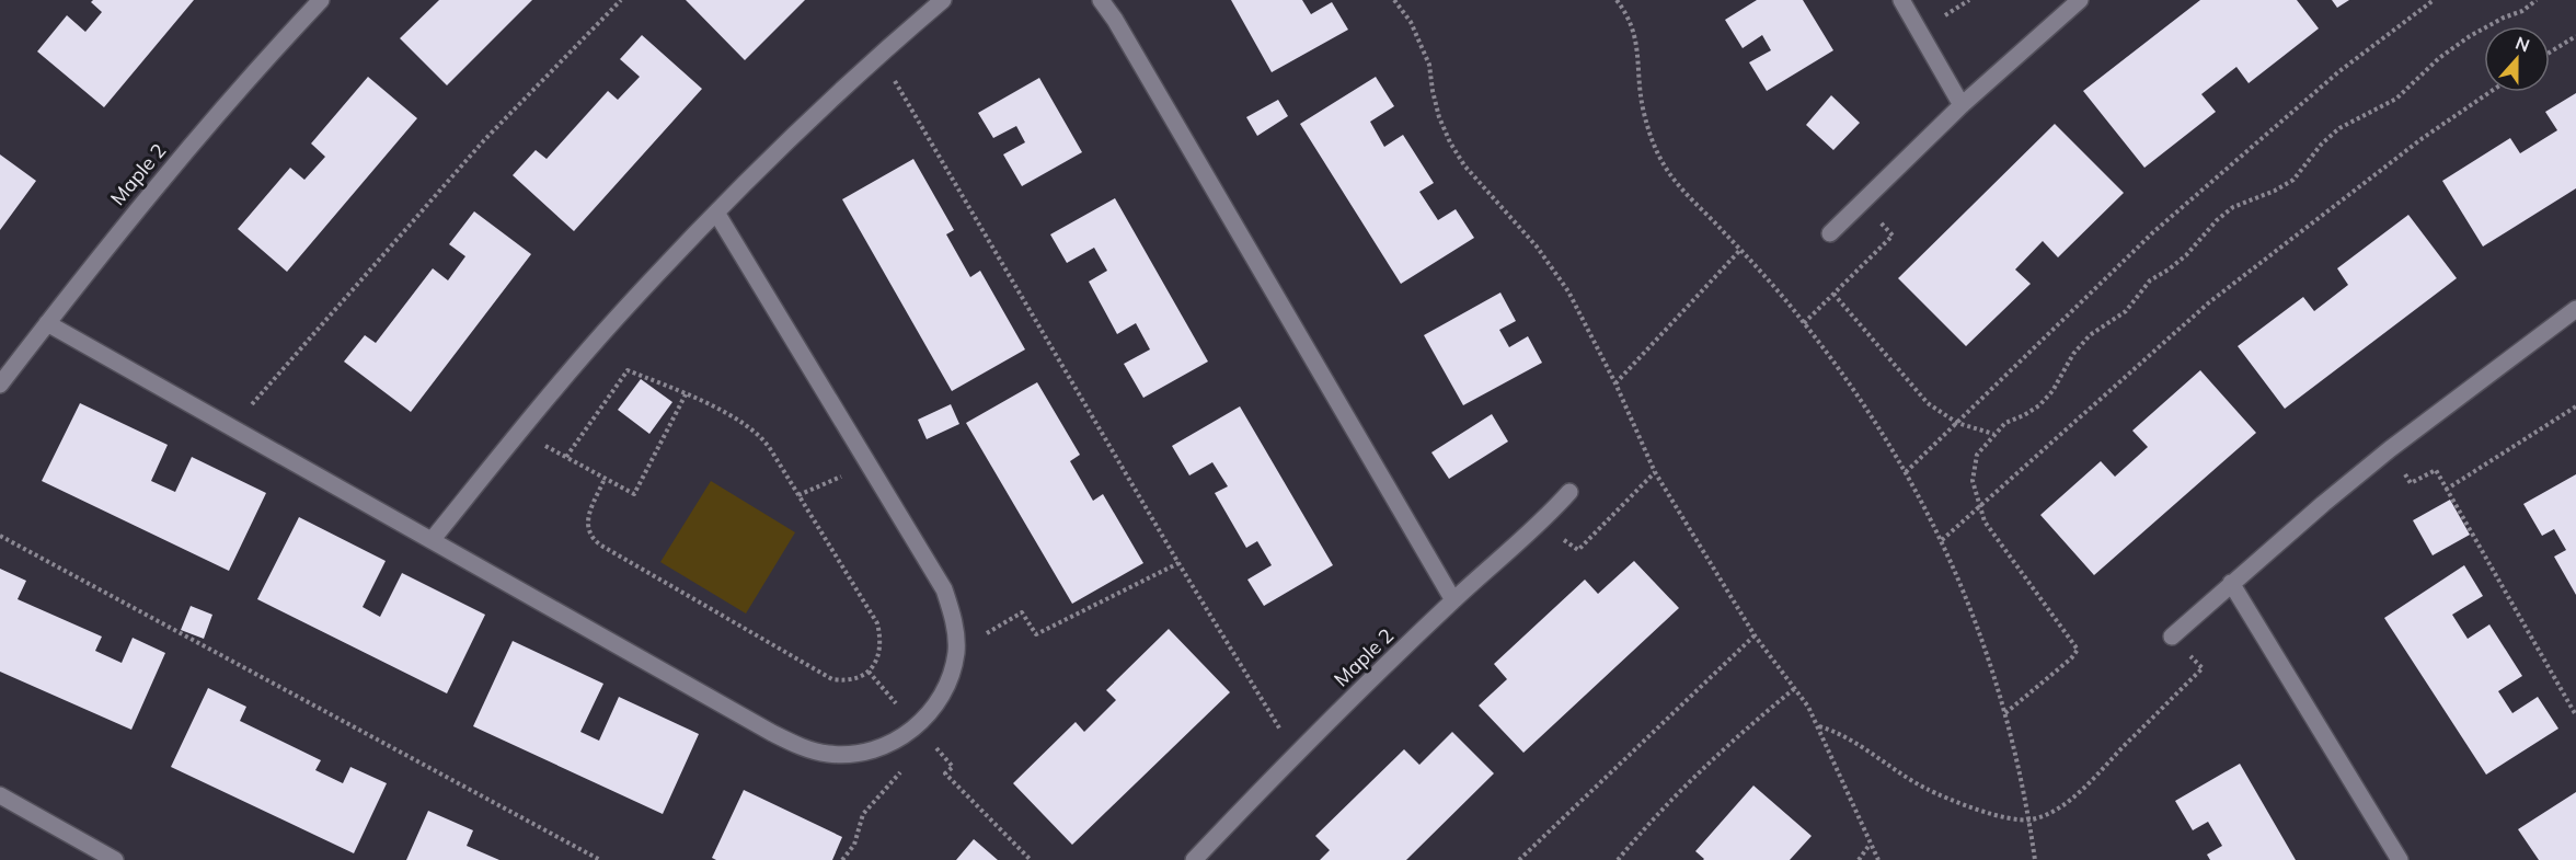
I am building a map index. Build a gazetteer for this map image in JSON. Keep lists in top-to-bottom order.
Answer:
{
  "streets": {
    "street": ["Maple 2"]
  },
  "north": "top"
}
